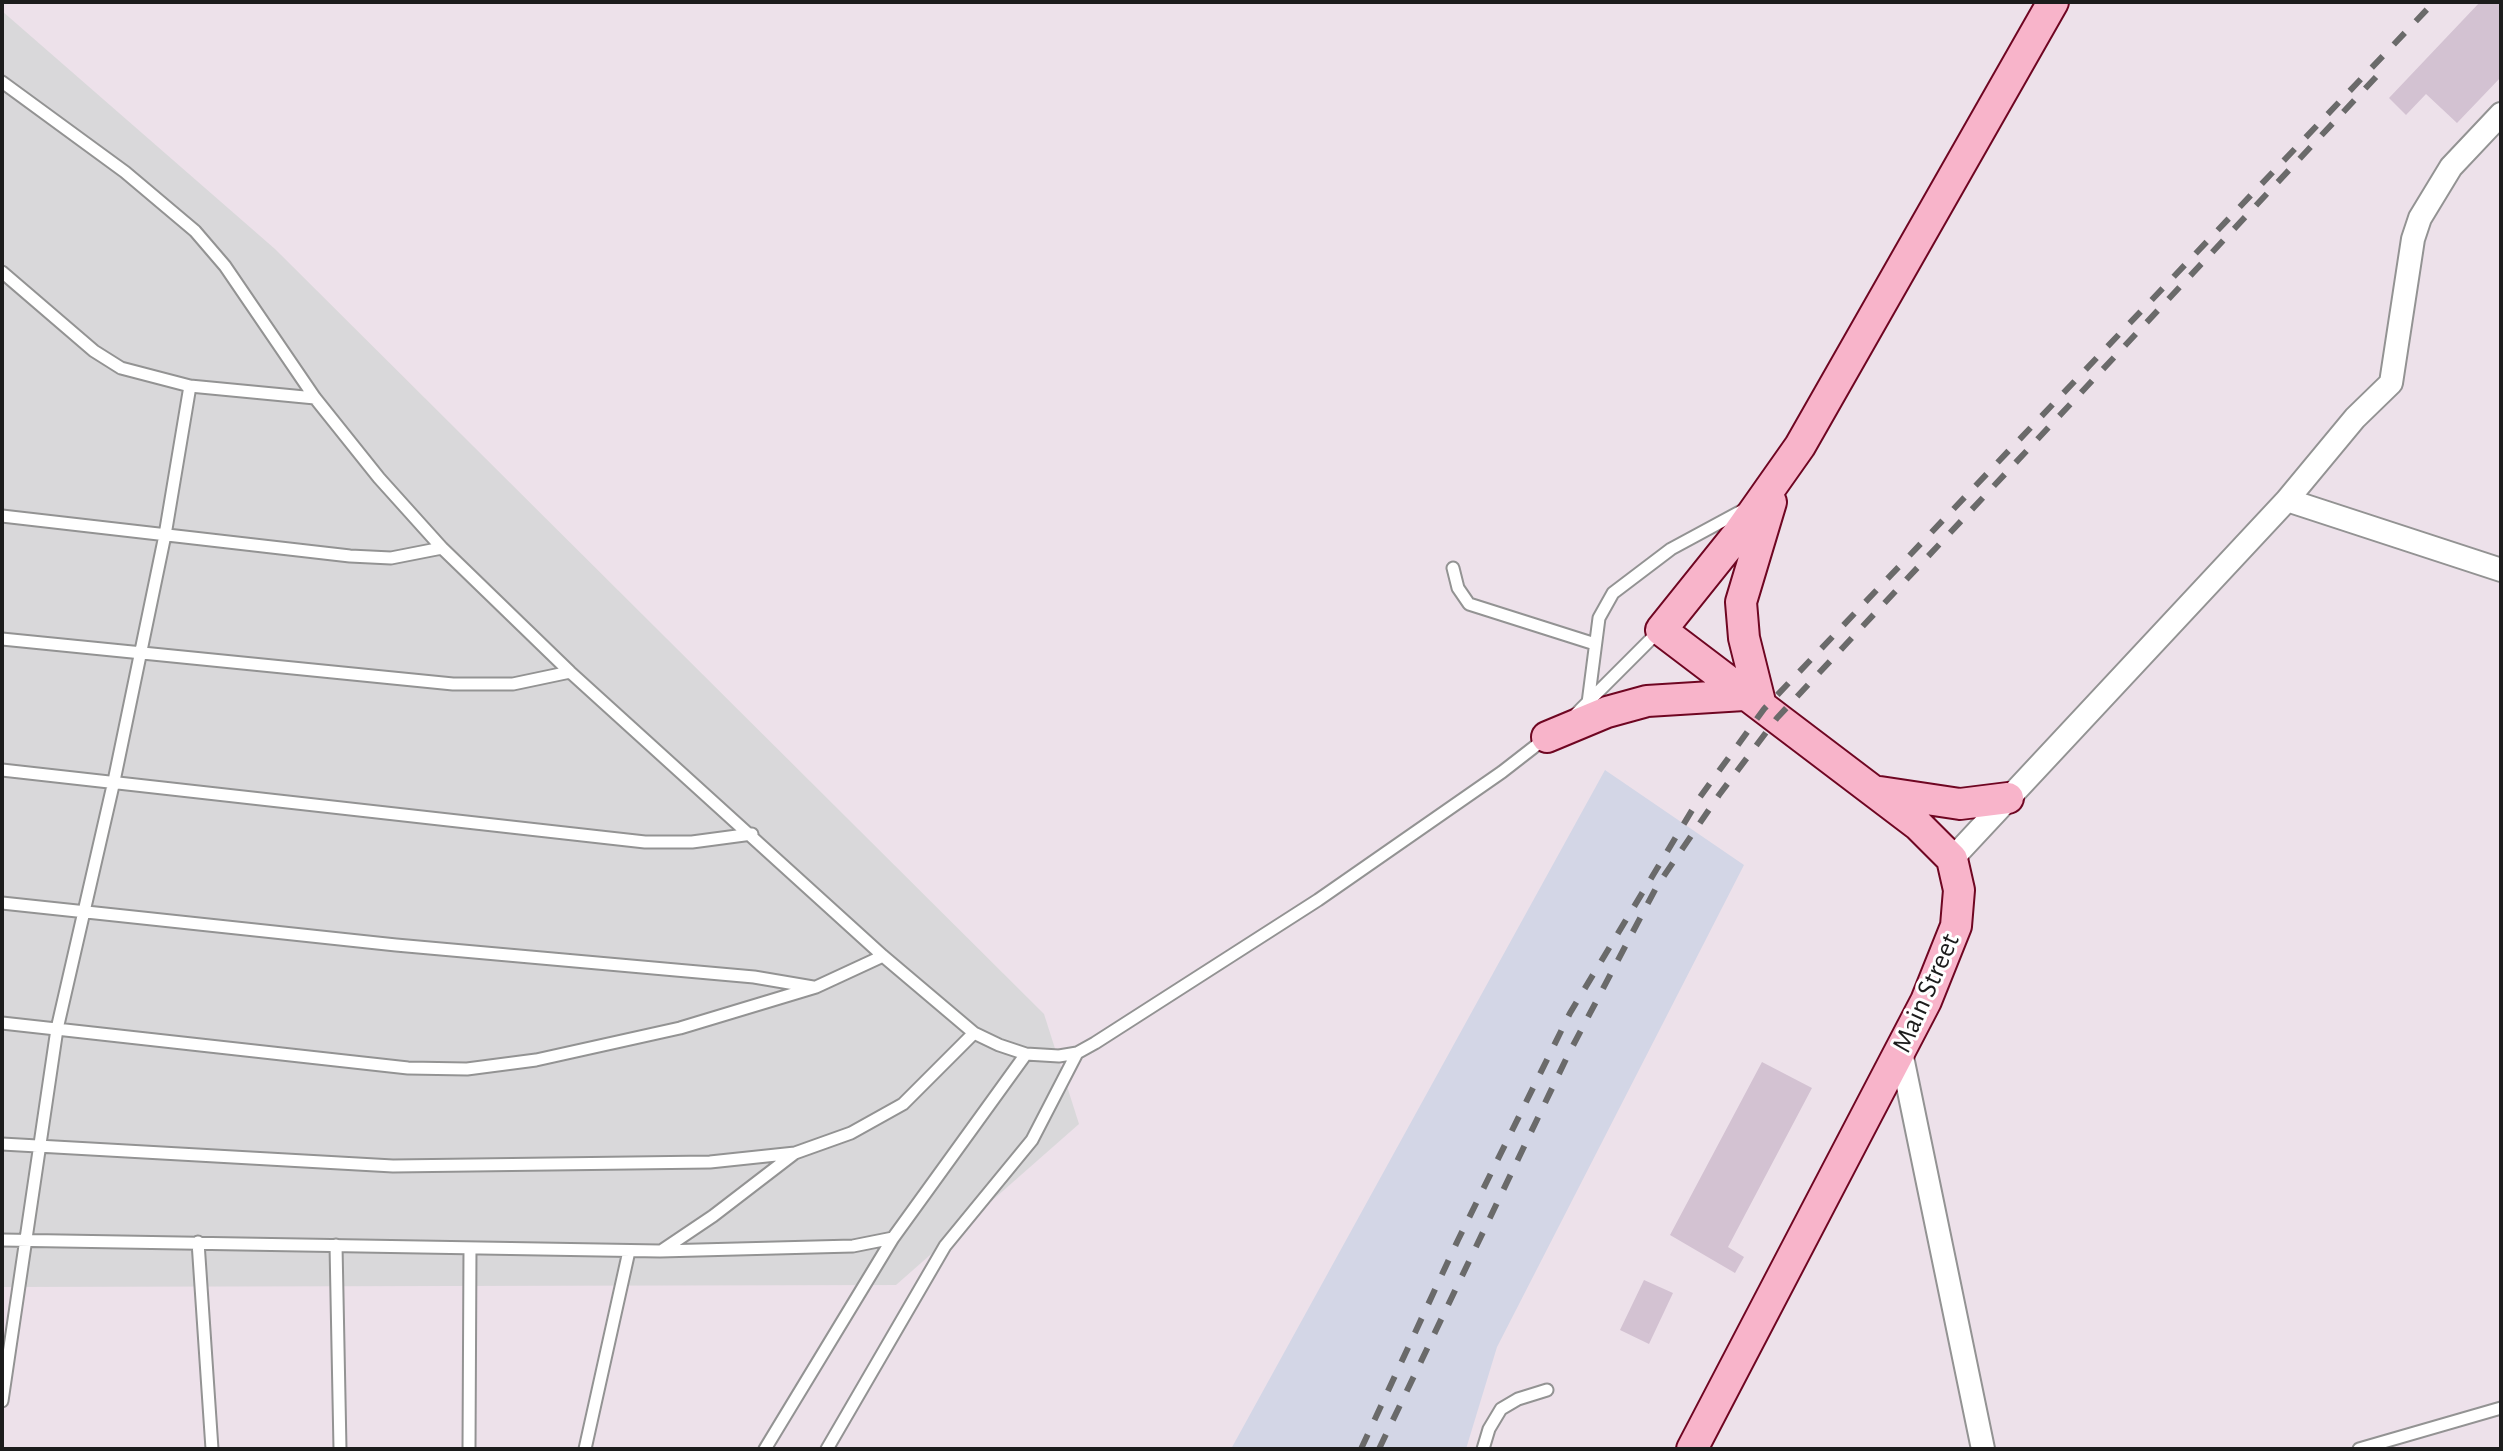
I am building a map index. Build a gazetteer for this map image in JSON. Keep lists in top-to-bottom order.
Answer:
{
  "streets": {
    "main road": ["Main Street"]
  }
}
